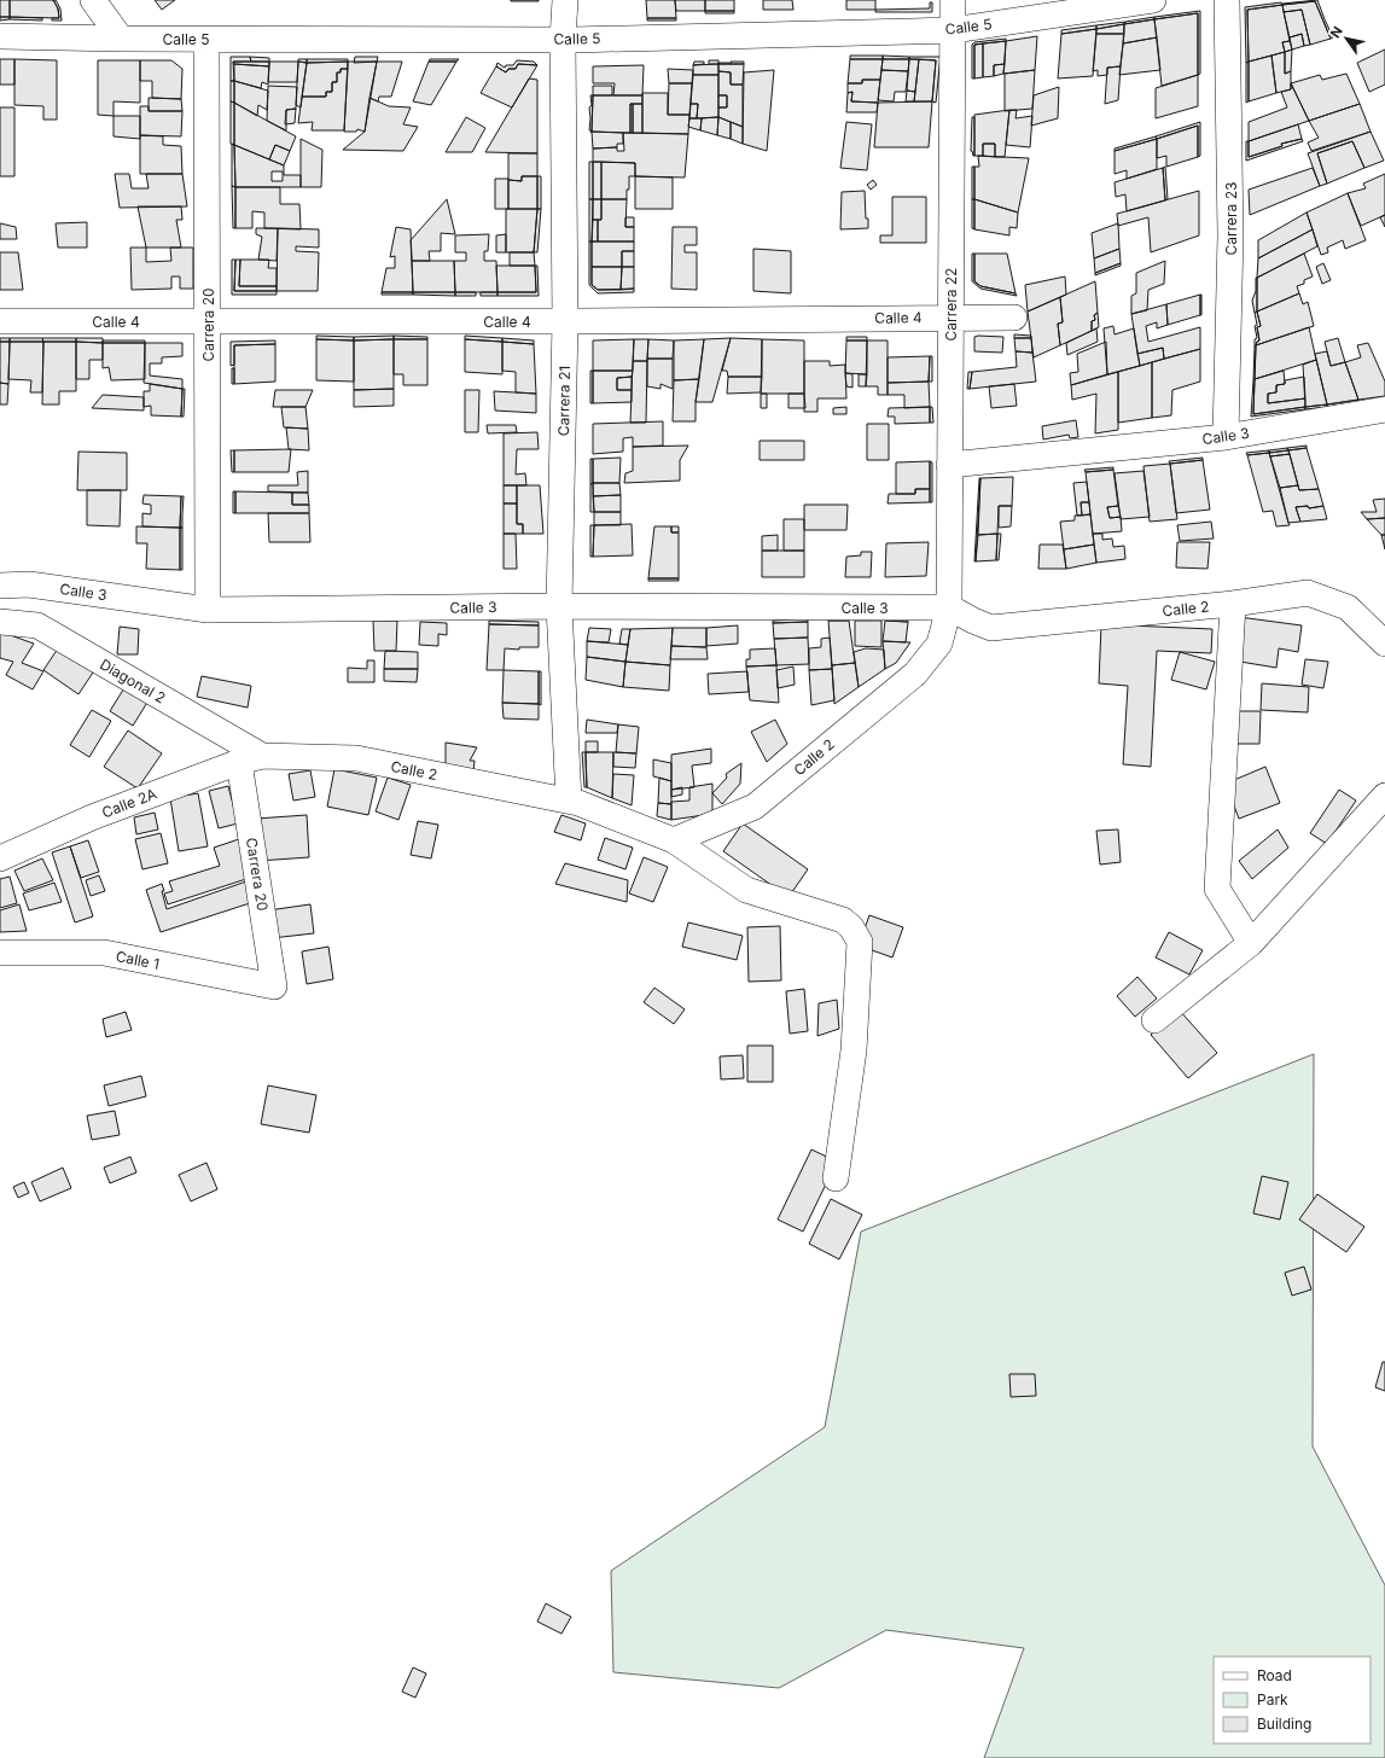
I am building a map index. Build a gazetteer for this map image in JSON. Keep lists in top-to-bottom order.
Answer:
{
  "streets": {
    "street": [
      "Calle 5",
      "Carrera 23",
      "Carrera 22",
      "Calle 4",
      "Carrera 20",
      "Carrera 21",
      "Calle 3",
      "Calle 2",
      "Diagonal 2",
      "Calle 2A",
      "Calle 1"
    ]
  },
  "crossings": [
    ["Calle 5", "Carrera 22"],
    ["Calle 5", "Carrera 20"],
    ["Calle 5", "Carrera 21"],
    ["Carrera 23", "Calle 3"],
    ["Carrera 22", "Calle 4"],
    ["Carrera 22", "Calle 3"],
    ["Carrera 22", "Calle 2"],
    ["Calle 4", "Carrera 20"],
    ["Calle 4", "Carrera 21"],
    ["Carrera 20", "Calle 3"],
    ["Carrera 20", "Calle 2"],
    ["Carrera 20", "Diagonal 2"],
    ["Carrera 20", "Calle 2A"],
    ["Carrera 20", "Calle 1"],
    ["Carrera 21", "Calle 3"],
    ["Carrera 21", "Calle 2"],
    ["Calle 3", "Calle 2"],
    ["Calle 2", "Diagonal 2"],
    ["Calle 2", "Calle 2A"],
    ["Diagonal 2", "Calle 2A"]
  ],
  "legend": ["Road", "Park", "Building"],
  "north": "top left"
}
